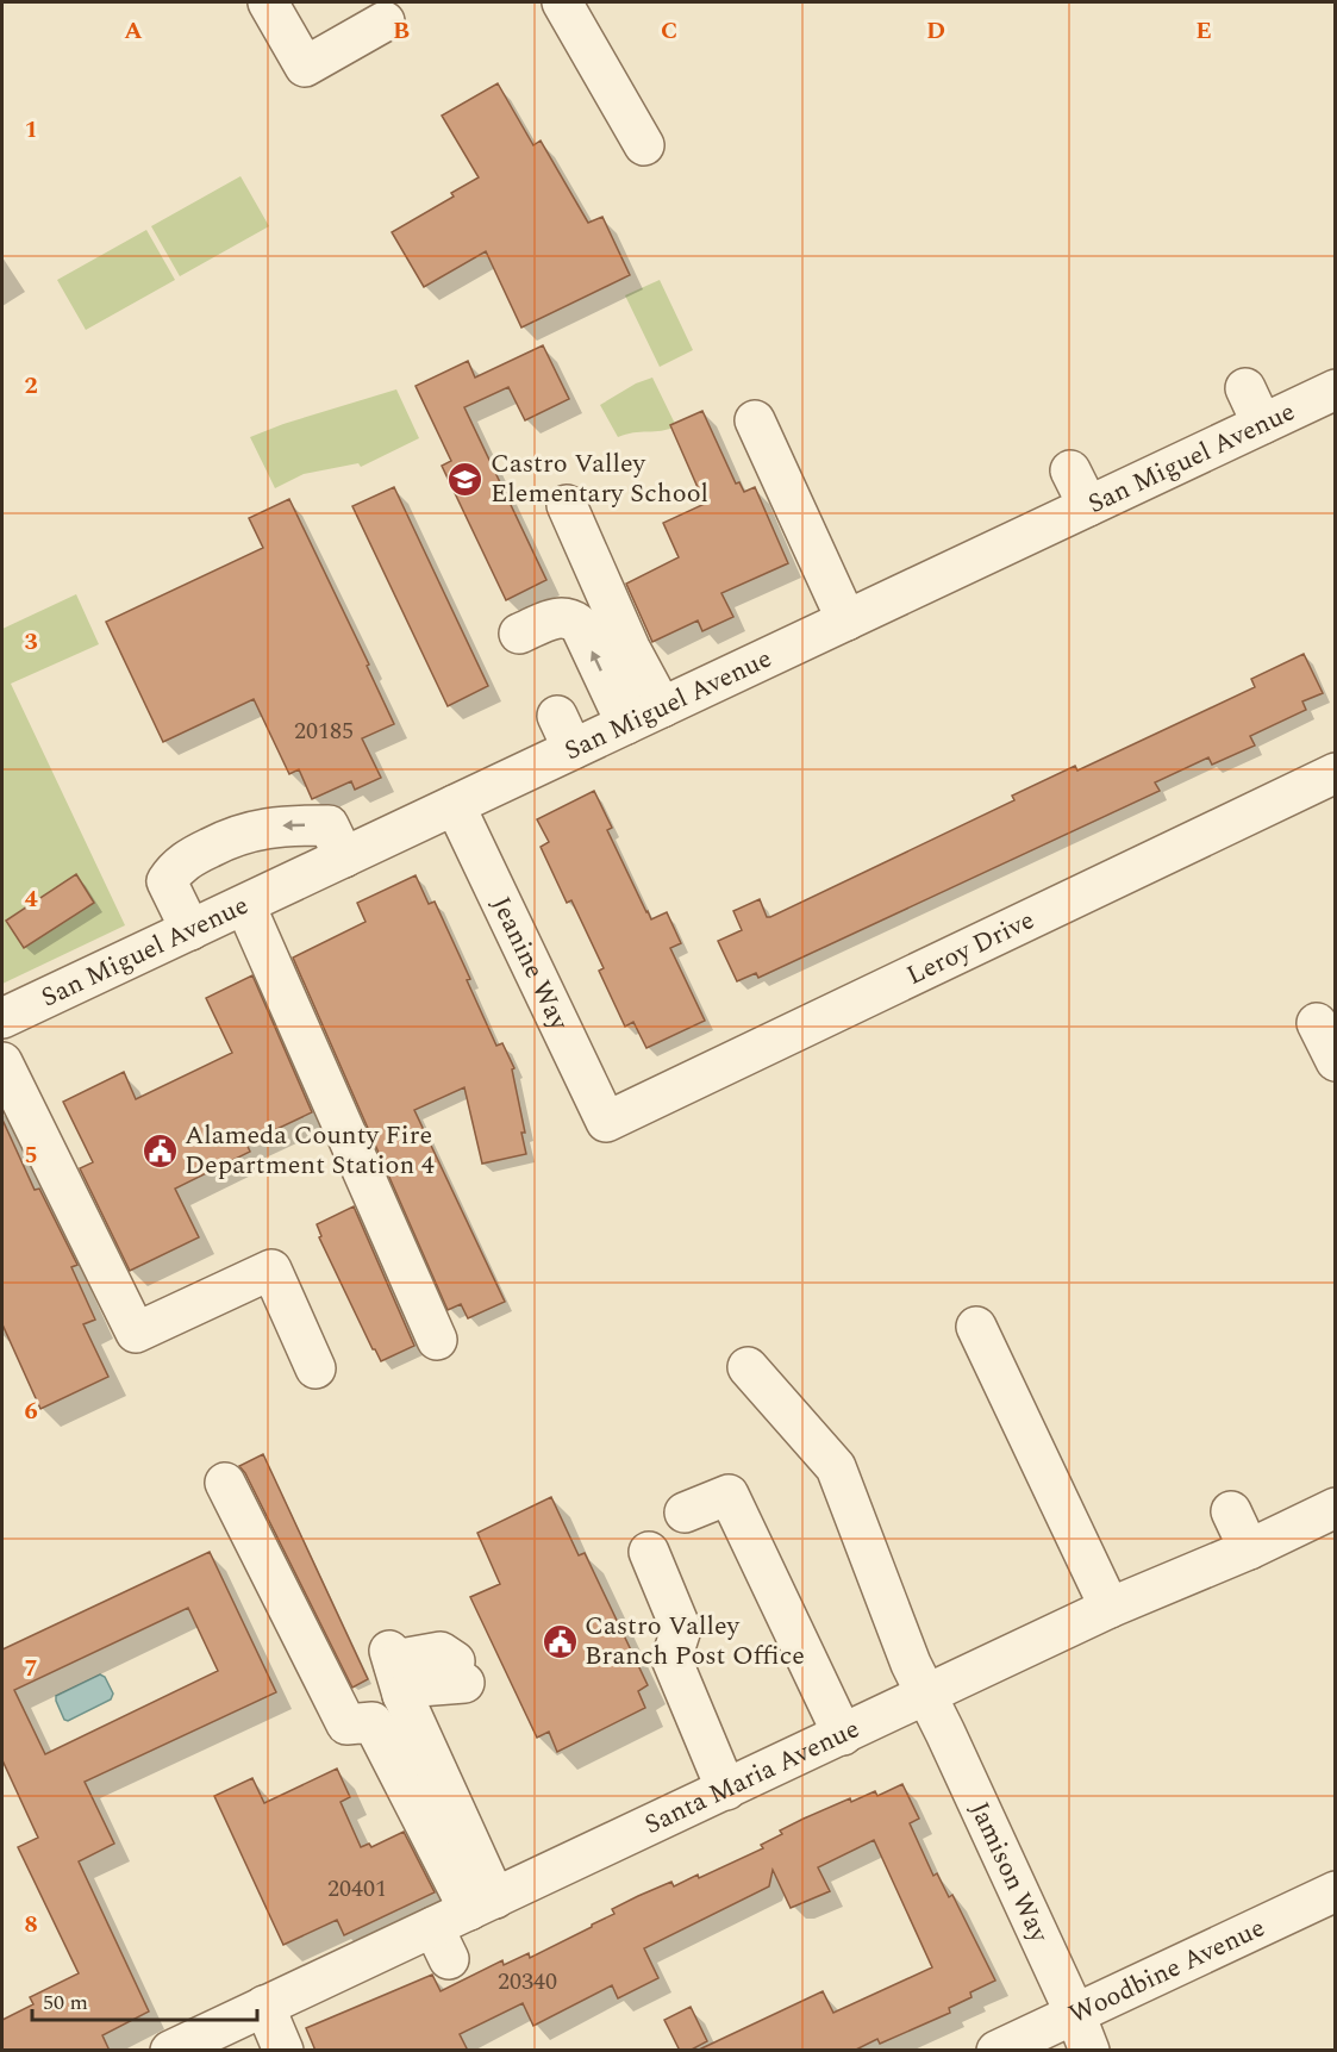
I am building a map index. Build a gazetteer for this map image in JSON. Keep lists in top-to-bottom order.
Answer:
{
  "streets": {
    "street": [
      "San Miguel Avenue",
      "Leroy Drive",
      "Jeanine Way",
      "Santa Maria Avenue",
      "Jamison Way",
      "Woodbine Avenue"
    ]
  },
  "crossings": [
    ["San Miguel Avenue", "Jeanine Way"],
    ["Leroy Drive", "Jeanine Way"],
    ["Santa Maria Avenue", "Jamison Way"],
    ["Jamison Way", "Woodbine Avenue"]
  ],
  "places": {
    "school or university": ["Castro Valley Elementary School"],
    "public building": ["Alameda County Fire Department Station 4", "Castro Valley Branch Post Office"]
  },
  "house_numbers": ["20185", "20401", "20340"],
  "scale_bar": "50 m",
  "grid": {
    "columns": [
      "A",
      "B",
      "C",
      "D",
      "E"
    ],
    "rows": [
      "1",
      "2",
      "3",
      "4",
      "5",
      "6",
      "7",
      "8"
    ]
  }
}
